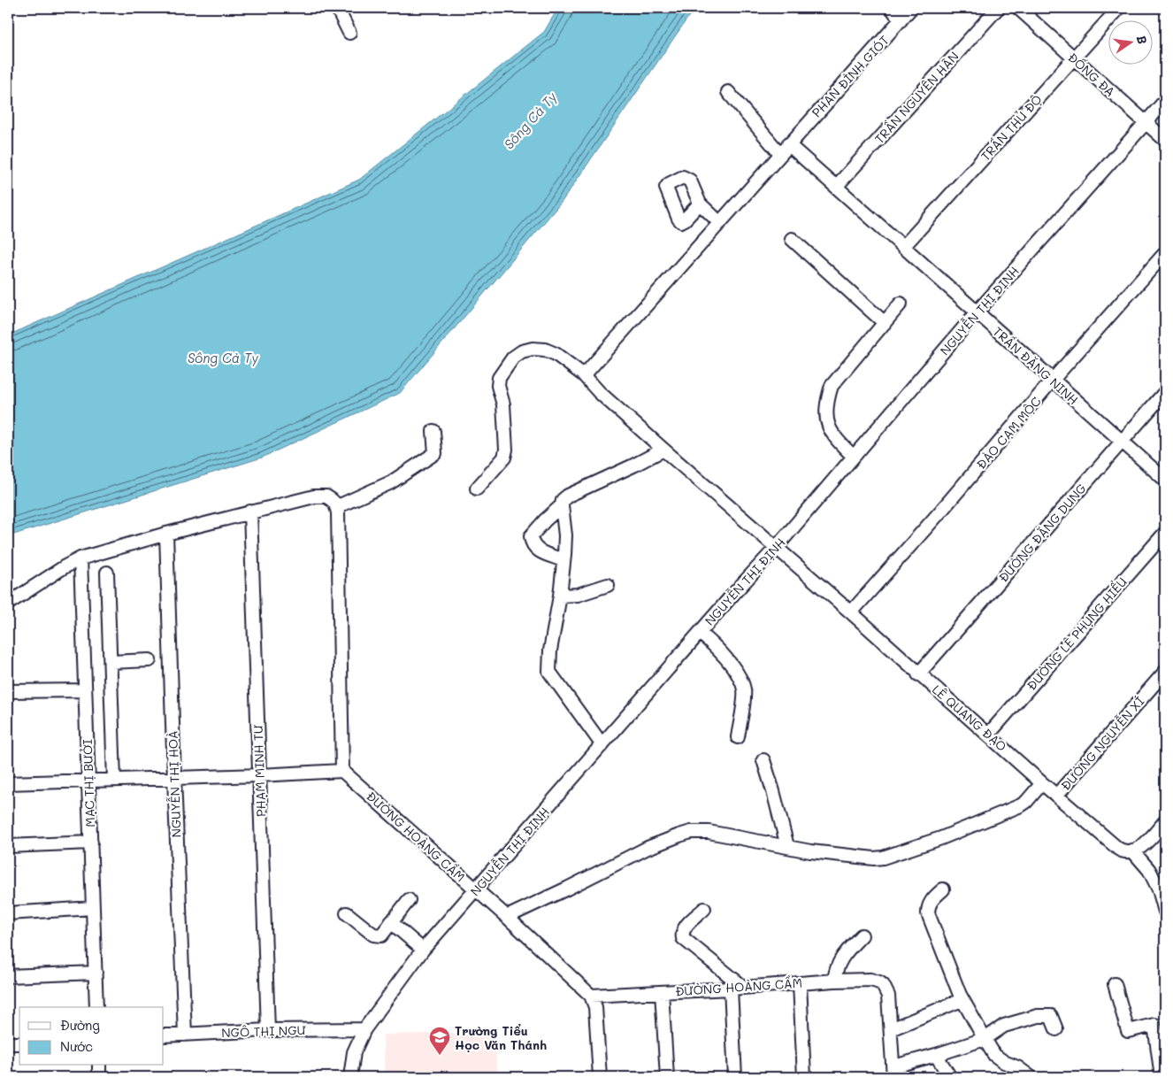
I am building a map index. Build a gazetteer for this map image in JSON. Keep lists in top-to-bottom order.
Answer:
{
  "streets": {
    "street": [
      "ĐỐNG ĐA",
      "PHAN ĐÌNH GIÓT",
      "TRẦN NGUYÊN HÃN",
      "TRẦN THỦ ĐỘ",
      "NGUYỄN THỊ ĐỊNH",
      "TRẦN ĐĂNG NINH",
      "ĐÀO CAM MỘC",
      "ĐƯỜNG ĐẶNG DUNG",
      "ĐƯỜNG LÊ PHỤNG HIỂU",
      "LÊ QUANG ĐẠO",
      "ĐƯỜNG NGUYỄN XÍ",
      "PHẠM MINH TƯ",
      "MẠC THỊ BƯỞI",
      "NGUYỄN THỊ HOÀ",
      "ĐƯỜNG HOÀNG CẦM",
      "NGÔ THỊ NGƯ"
    ]
  },
  "crossings": [
    ["ĐỐNG ĐA", "TRẦN THỦ ĐỘ"],
    ["ĐỐNG ĐA", "NGUYỄN THỊ ĐỊNH"],
    ["PHAN ĐÌNH GIÓT", "TRẦN ĐĂNG NINH"],
    ["PHAN ĐÌNH GIÓT", "LÊ QUANG ĐẠO"],
    ["TRẦN NGUYÊN HÃN", "TRẦN ĐĂNG NINH"],
    ["TRẦN THỦ ĐỘ", "TRẦN ĐĂNG NINH"],
    ["NGUYỄN THỊ ĐỊNH", "TRẦN ĐĂNG NINH"],
    ["NGUYỄN THỊ ĐỊNH", "LÊ QUANG ĐẠO"],
    ["NGUYỄN THỊ ĐỊNH", "ĐƯỜNG HOÀNG CẦM"],
    ["NGUYỄN THỊ ĐỊNH", "NGÔ THỊ NGƯ"],
    ["TRẦN ĐĂNG NINH", "ĐÀO CAM MỘC"],
    ["TRẦN ĐĂNG NINH", "ĐƯỜNG ĐẶNG DUNG"],
    ["ĐÀO CAM MỘC", "LÊ QUANG ĐẠO"],
    ["ĐƯỜNG ĐẶNG DUNG", "LÊ QUANG ĐẠO"],
    ["ĐƯỜNG LÊ PHỤNG HIỂU", "LÊ QUANG ĐẠO"],
    ["LÊ QUANG ĐẠO", "ĐƯỜNG NGUYỄN XÍ"],
    ["PHẠM MINH TƯ", "NGÔ THỊ NGƯ"],
    ["NGUYỄN THỊ HOÀ", "NGÔ THỊ NGƯ"]
  ],
  "water": ["Sông Cà Ty"],
  "places": {
    "school or university": ["Trường Tiểu Học Văn Thánh"]
  },
  "legend": ["Đường", "Nước"],
  "north": "right"
}
